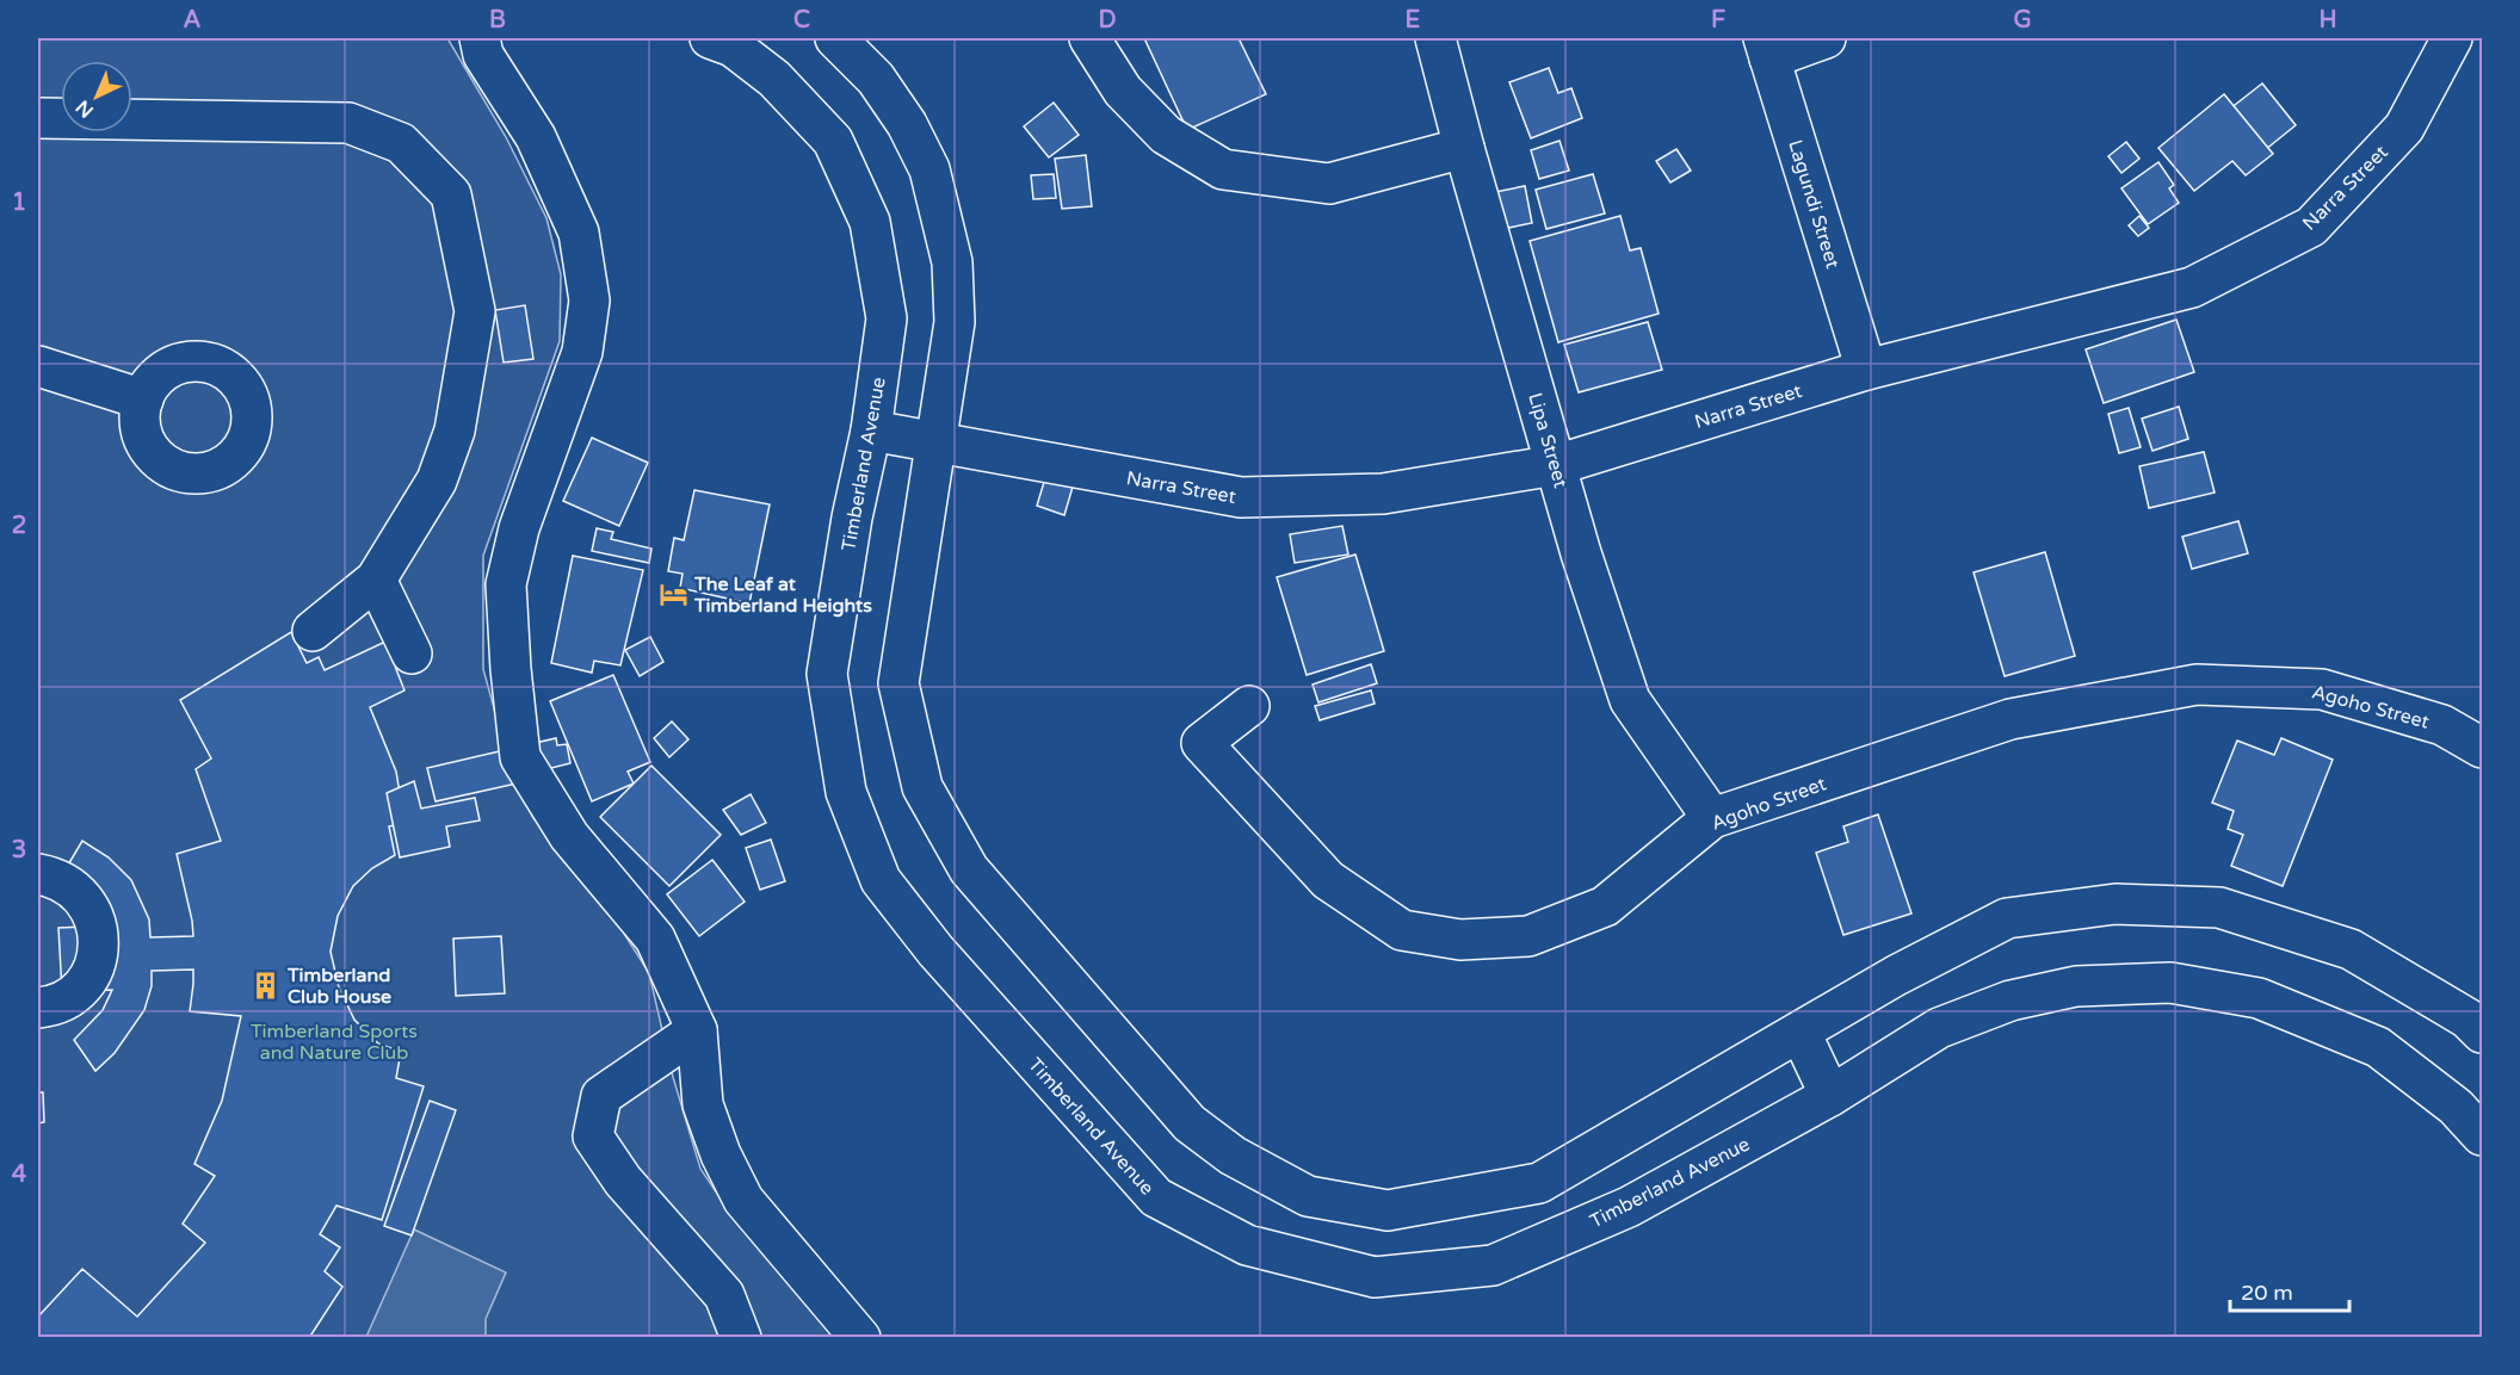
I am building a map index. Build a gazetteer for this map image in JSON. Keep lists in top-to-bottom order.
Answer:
{
  "streets": {
    "street": [
      "Narra Street",
      "Lagundi Street",
      "Lipa Street",
      "Timberland Avenue",
      "Agoho Street"
    ]
  },
  "crossings": [
    ["Narra Street", "Lagundi Street"],
    ["Narra Street", "Lipa Street"],
    ["Narra Street", "Timberland Avenue"],
    ["Lipa Street", "Agoho Street"]
  ],
  "parks": ["Timberland Sports and Nature Club"],
  "places": {
    "hotel": ["The Leaf at Timberland Heights"],
    "building": ["Timberland Club House"]
  },
  "scale_bar": "20 m",
  "north": "bottom left",
  "grid": {
    "columns": [
      "A",
      "B",
      "C",
      "D",
      "E",
      "F",
      "G",
      "H"
    ],
    "rows": [
      "1",
      "2",
      "3",
      "4"
    ]
  }
}
